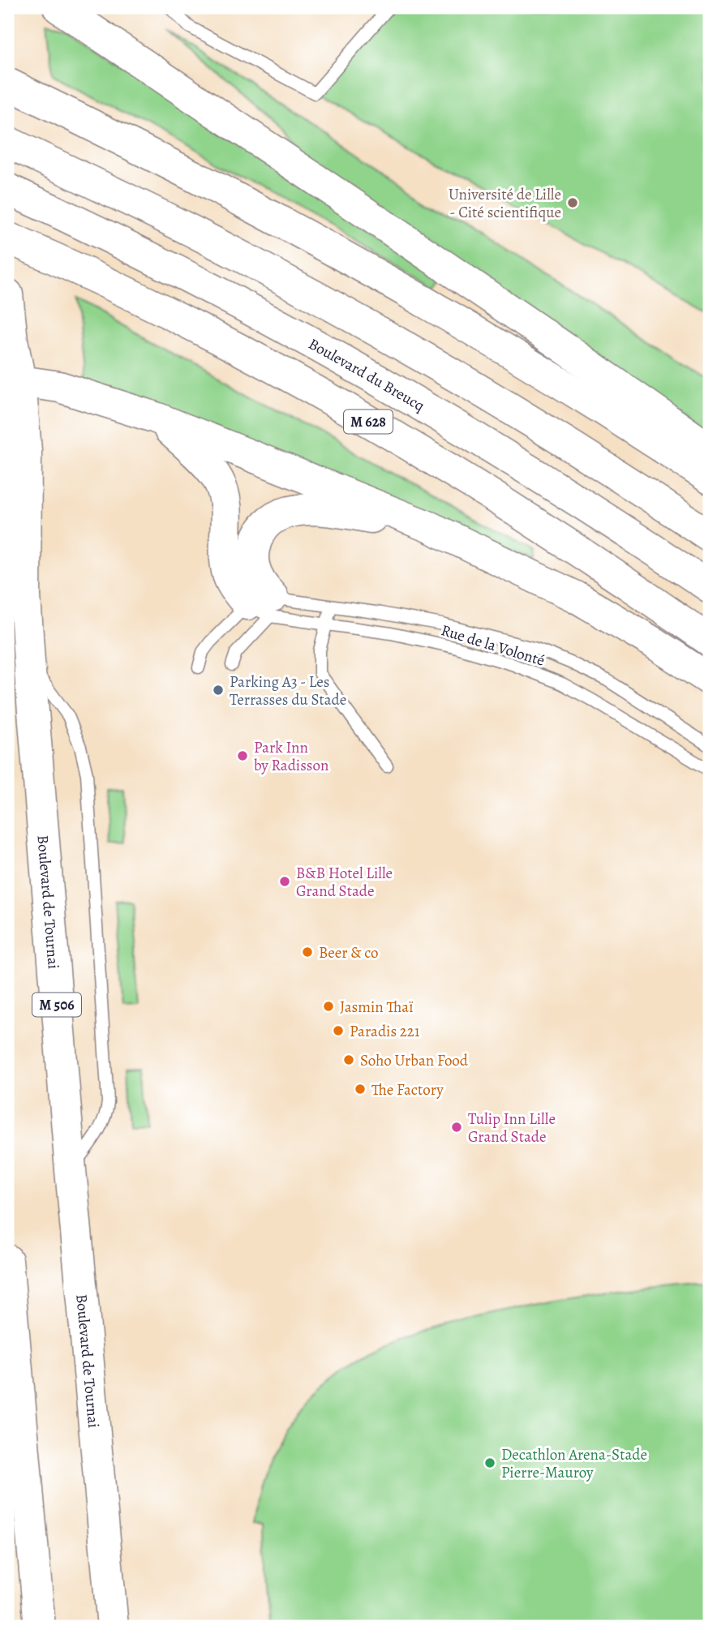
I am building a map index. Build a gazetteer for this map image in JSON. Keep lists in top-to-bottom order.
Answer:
{
  "streets": {
    "main road": [
      "Boulevard du Breucq",
      "M 628",
      "Boulevard de Tournai",
      "M 506"
    ],
    "lane": ["Rue de la Volonté"]
  },
  "crossings": [
    ["Boulevard de Tournai", "M 506"]
  ],
  "places": [
    "Université de Lille ‐ Cité scientifique",
    "Parking A3 - Les Terrasses du Stade",
    "Park Inn by Radisson",
    "B&B Hotel Lille Grand Stade",
    "Beer & co",
    "Jasmin Thaï",
    "Paradis 221",
    "Soho Urban Food",
    "The Factory",
    "Tulip Inn Lille Grand Stade",
    "Decathlon Arena-Stade Pierre-Mauroy"
  ]
}
